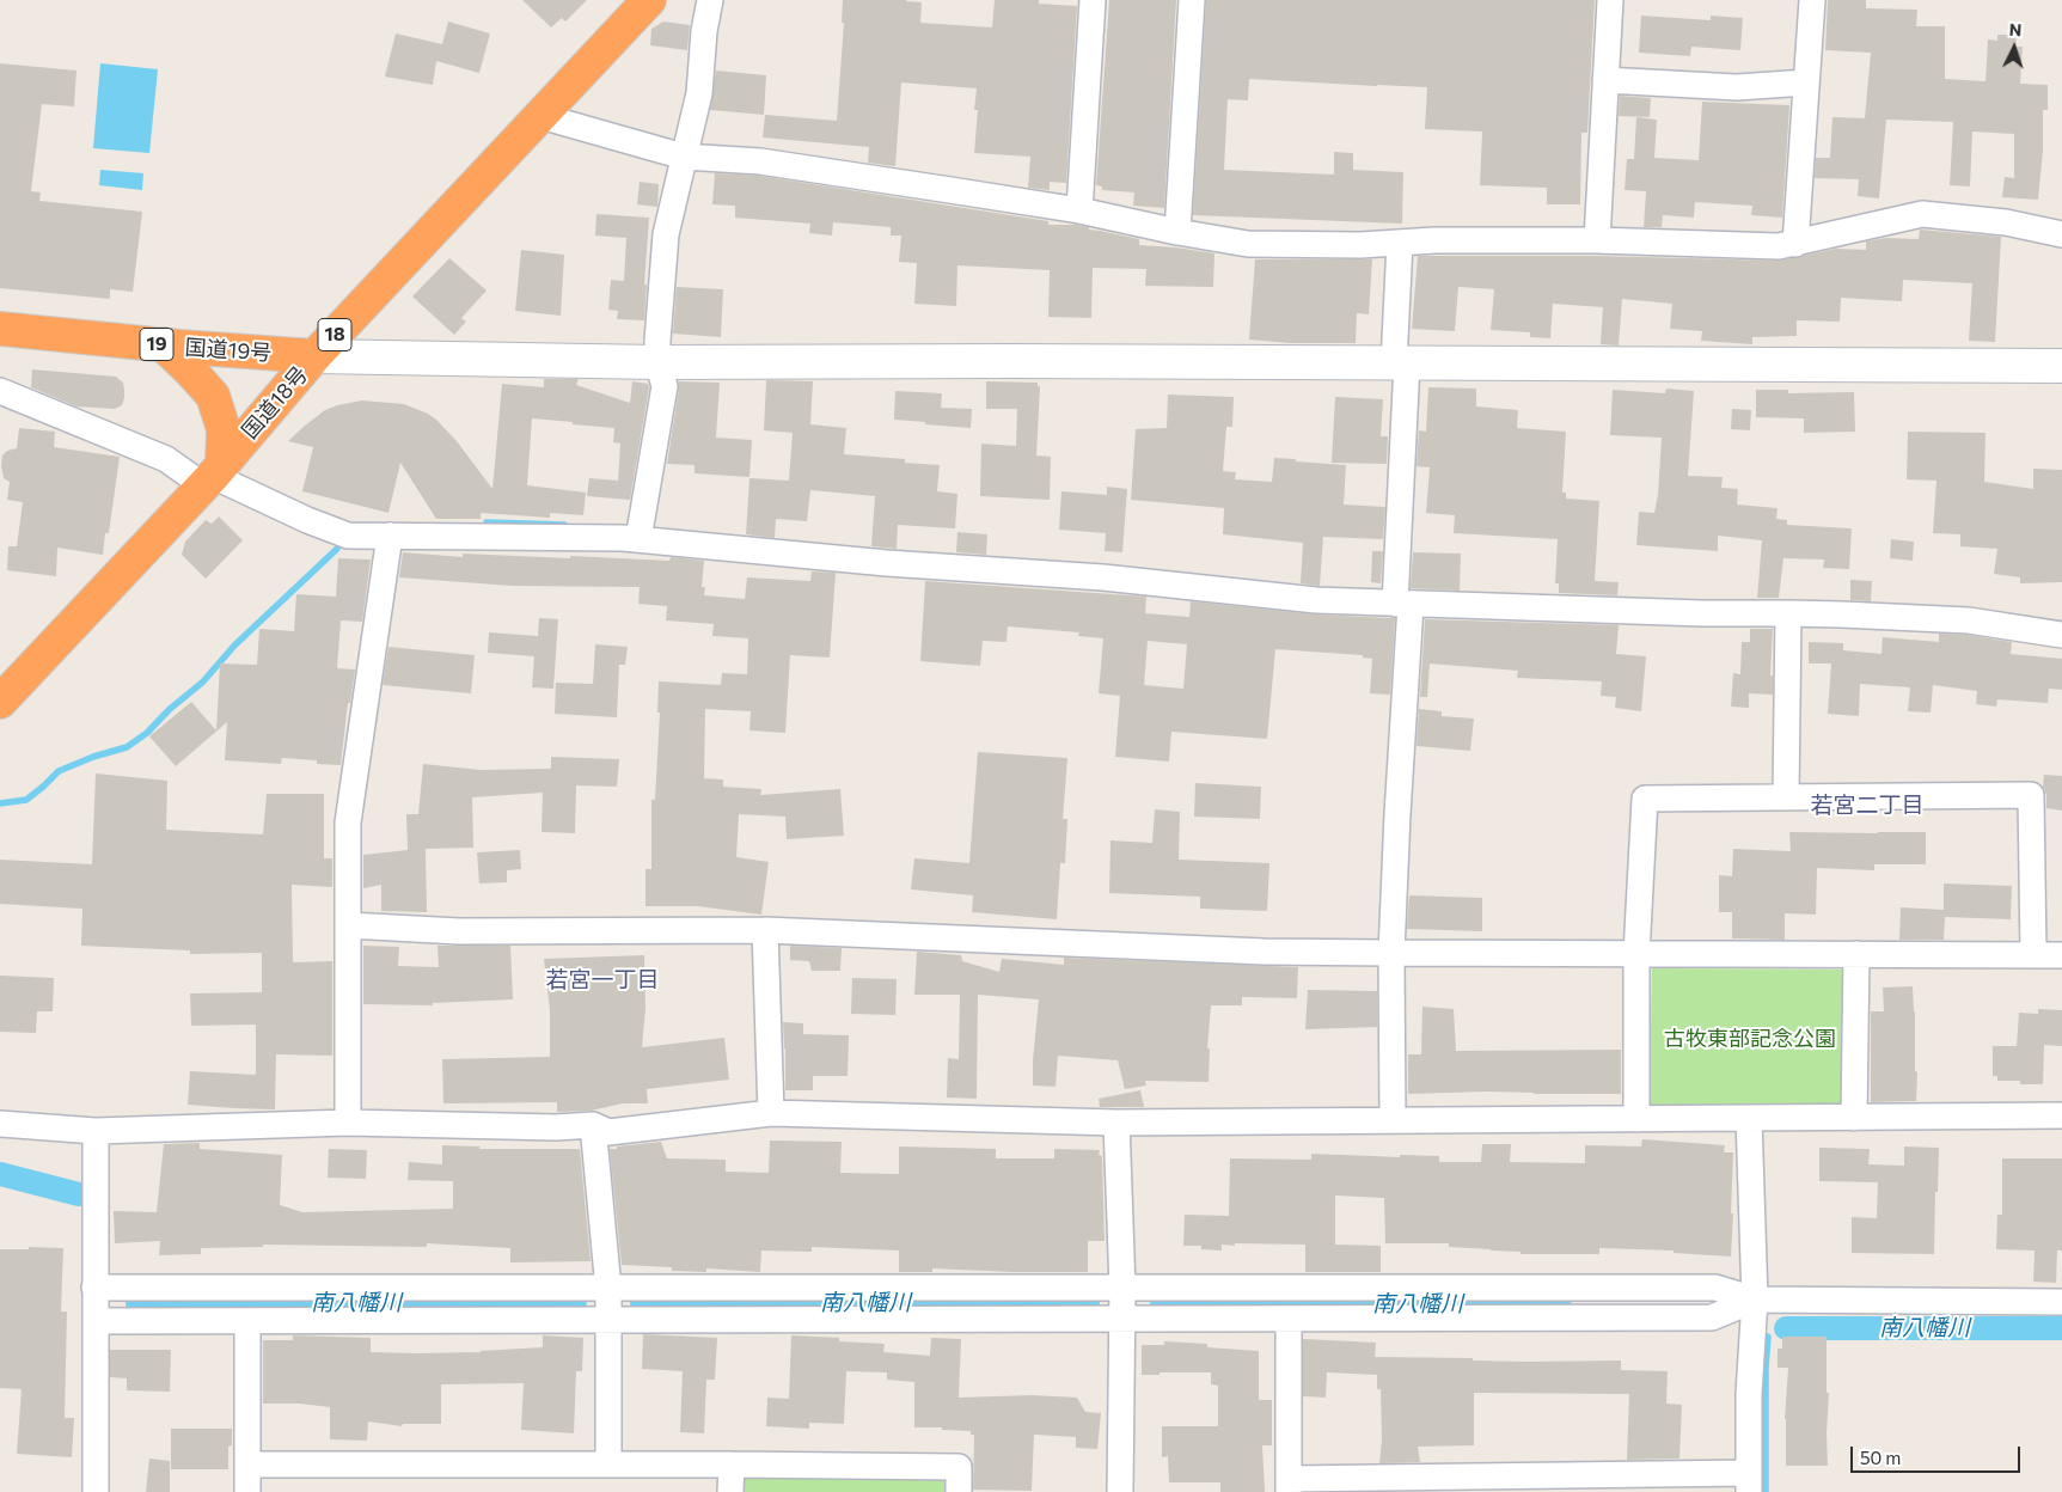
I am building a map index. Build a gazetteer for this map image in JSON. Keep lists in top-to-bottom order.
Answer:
{
  "streets": {
    "highway": [
      "18",
      "19",
      "国道19号",
      "国道18号"
    ]
  },
  "crossings": [
    ["国道19号", "国道18号"]
  ],
  "districts": ["若宮二丁目", "若宮一丁目"],
  "water": ["南八幡川"],
  "parks": ["古牧東部記念公園"],
  "scale_bar": "50 m",
  "north": "top"
}
